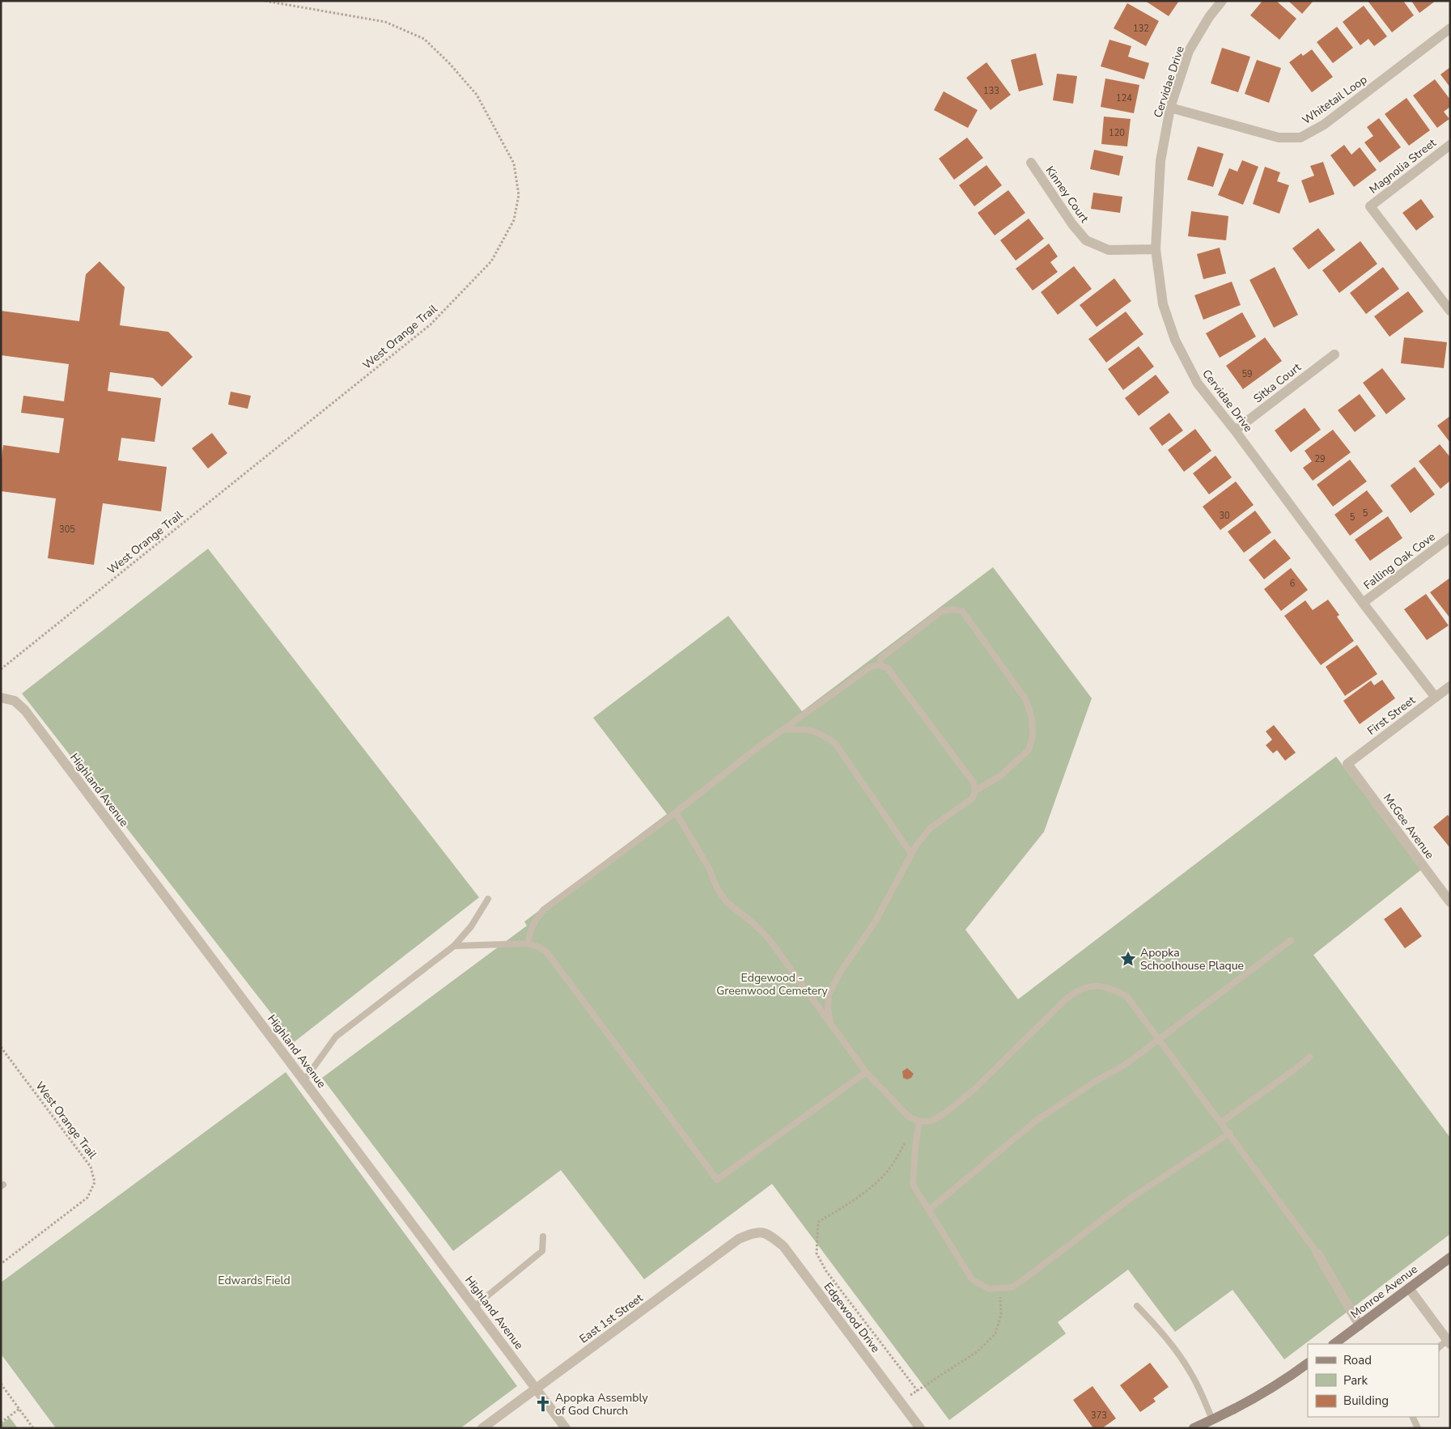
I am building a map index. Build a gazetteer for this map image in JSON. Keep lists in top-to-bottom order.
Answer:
{
  "streets": {
    "street": [
      "Cervidae Drive",
      "Whitetail Loop",
      "Magnolia Street",
      "Kinney Court",
      "Sitka Court",
      "Falling Oak Cove",
      "First Street",
      "Highland Avenue",
      "McGee Avenue",
      "Monroe Avenue",
      "Edgewood Drive",
      "East 1st Street"
    ],
    "path": ["West Orange Trail"]
  },
  "crossings": [
    ["Cervidae Drive", "Whitetail Loop"],
    ["Cervidae Drive", "Kinney Court"],
    ["Cervidae Drive", "Sitka Court"],
    ["Cervidae Drive", "Falling Oak Cove"],
    ["Cervidae Drive", "First Street"],
    ["First Street", "McGee Avenue"],
    ["Highland Avenue", "East 1st Street"],
    ["Edgewood Drive", "East 1st Street"]
  ],
  "parks": ["Edgewood - Greenwood Cemetery", "Edwards Field"],
  "places": {
    "place": ["Apopka Schoolhouse Plaque"],
    "church": ["Apopka Assembly of God Church"]
  },
  "house_numbers": [
    "132",
    "133",
    "124",
    "120",
    "59",
    "29",
    "5",
    "30",
    "5",
    "305",
    "6",
    "373"
  ],
  "legend": ["Road", "Park", "Building"]
}
